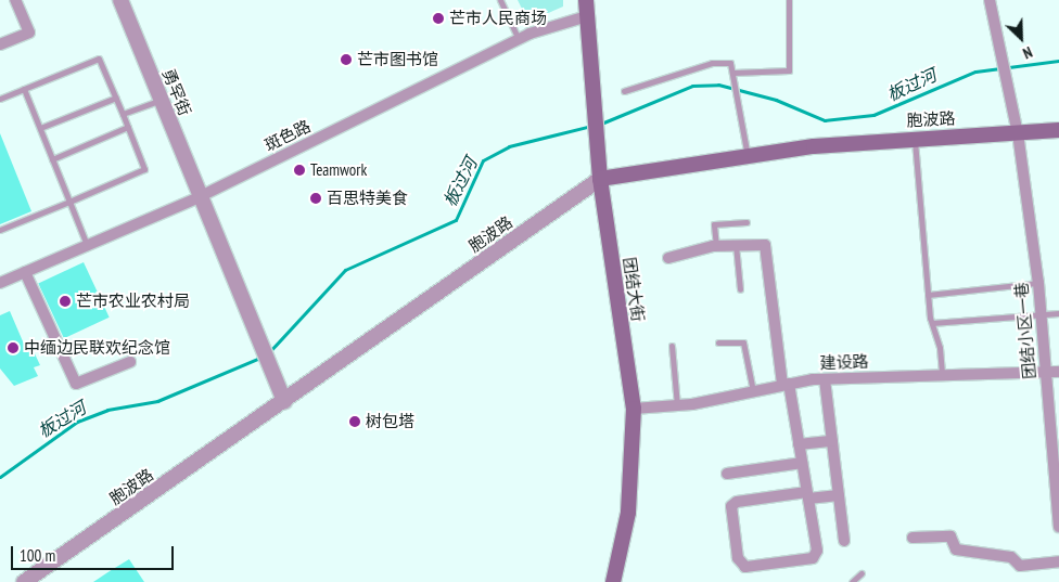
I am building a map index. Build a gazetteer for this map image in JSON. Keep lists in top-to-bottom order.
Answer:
{
  "streets": {
    "main road": ["胞波路", "团结大街"],
    "street": [
      "勇罕街",
      "斑色路",
      "团结小区一巷",
      "建设路"
    ]
  },
  "crossings": [
    ["勇罕街", "胞波路"],
    ["勇罕街", "斑色路"],
    ["胞波路", "团结大街"],
    ["胞波路", "团结小区一巷"],
    ["斑色路", "团结大街"],
    ["团结大街", "建设路"],
    ["团结小区一巷", "建设路"]
  ],
  "water": ["板过河"],
  "places": [
    "芒市人民商场",
    "芒市图书馆",
    "Teamwork",
    "百思特美食",
    "芒市农业农村局",
    "中缅边民联欢纪念馆",
    "树包塔"
  ],
  "scale_bar": "100 m",
  "north": "bottom right"
}
